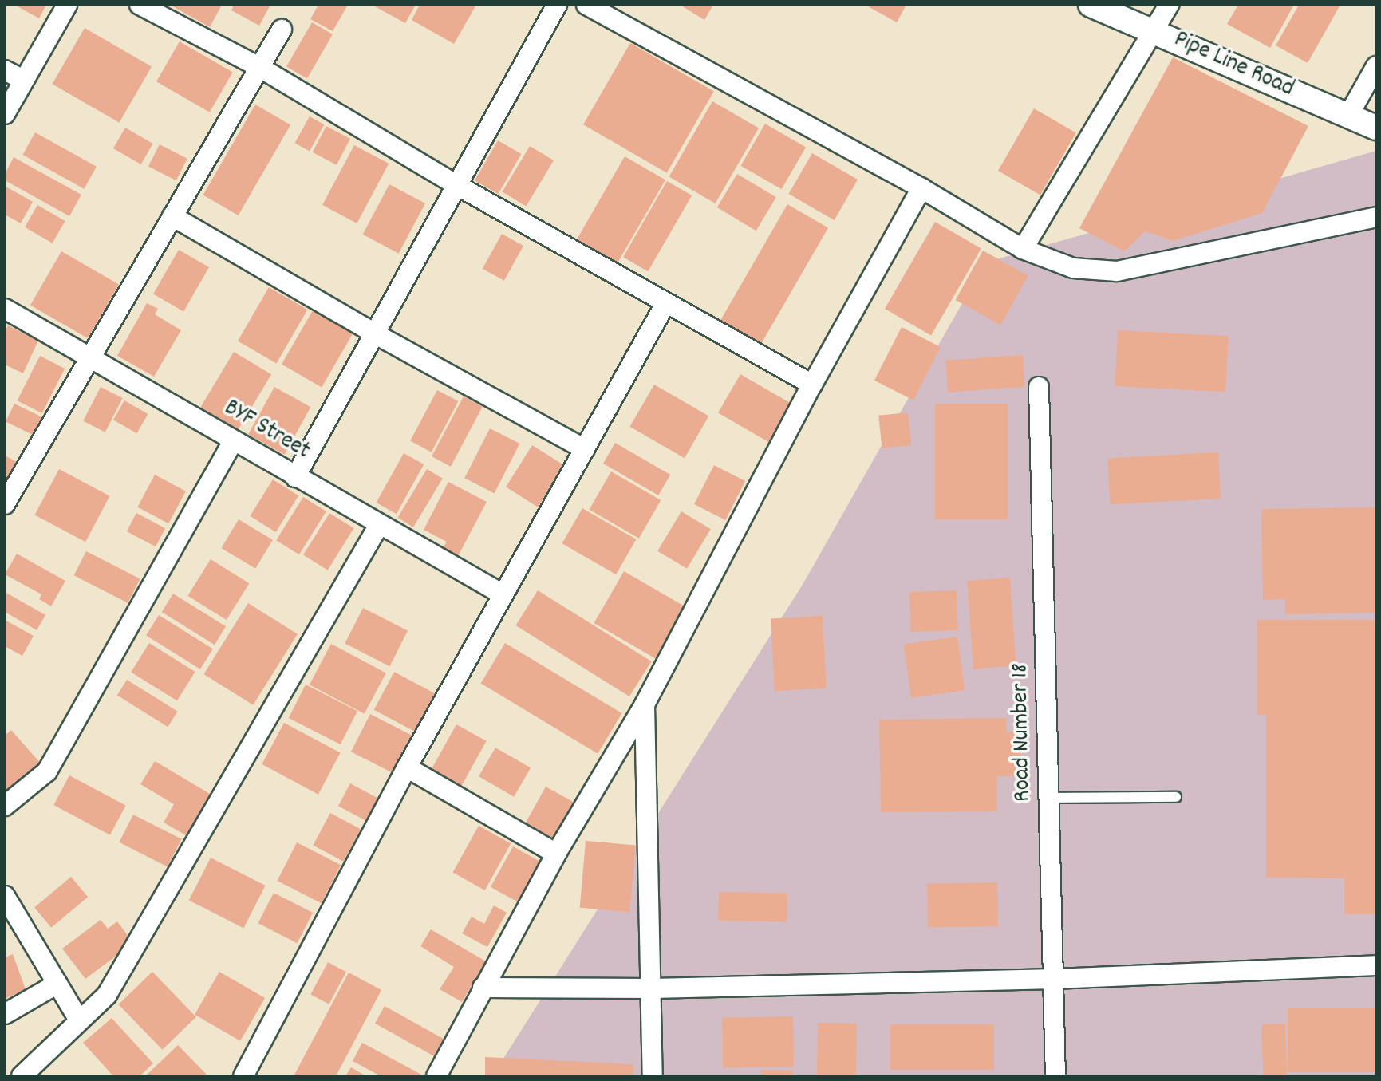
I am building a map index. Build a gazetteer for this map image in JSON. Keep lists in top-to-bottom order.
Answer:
{
  "streets": {
    "street": ["Pipe Line Road", "BYF Street", "Road Number 18"]
  }
}
